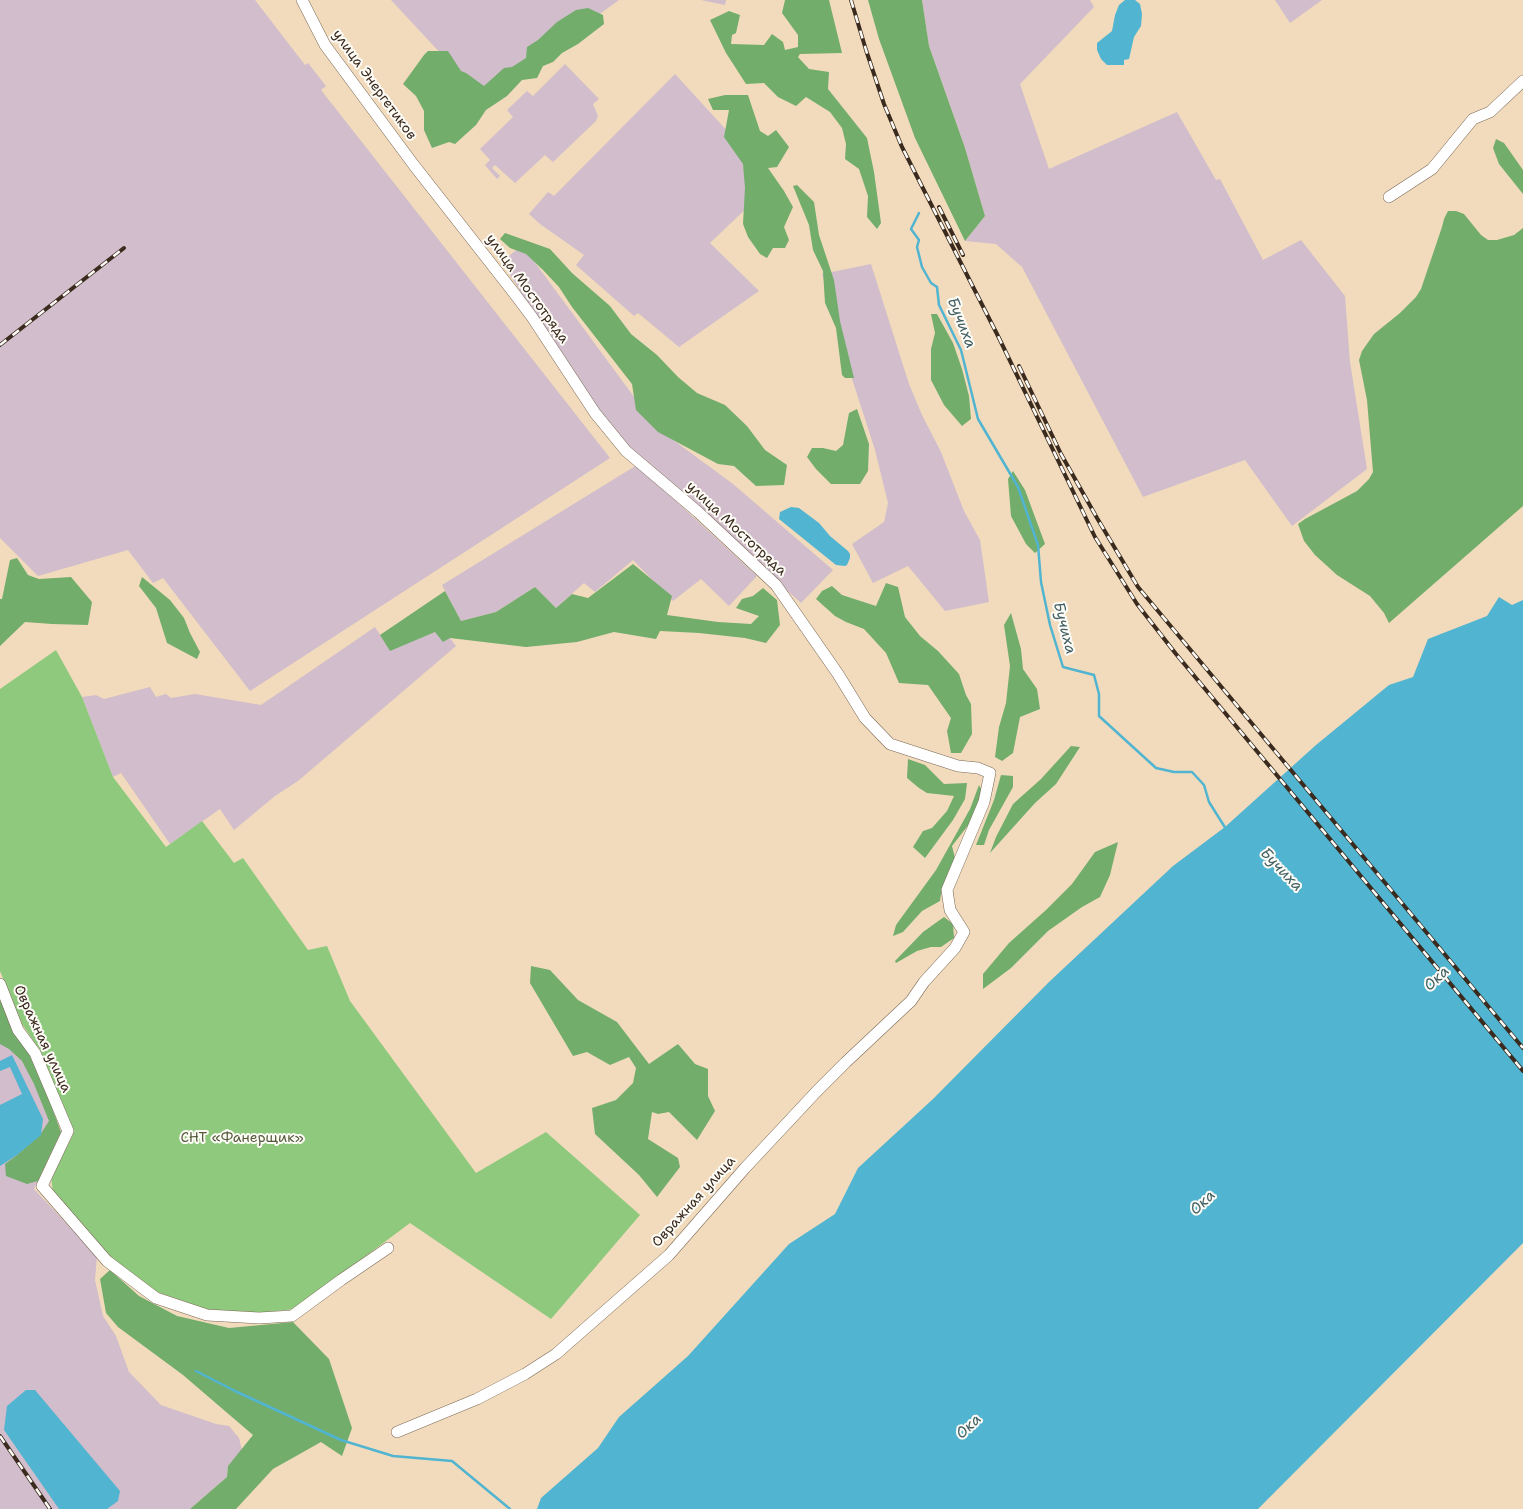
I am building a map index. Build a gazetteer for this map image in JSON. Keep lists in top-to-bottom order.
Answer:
{
  "streets": {
    "street": ["улица Энергетиков", "улица Мостотряда", "Овражная улица"]
  },
  "crossings": [
    ["улица Энергетиков", "улица Мостотряда"],
    ["улица Мостотряда", "Овражная улица"]
  ],
  "water": ["Бучиха", "Ока"],
  "parks": ["СНТ «Фанерщик»"]
}
